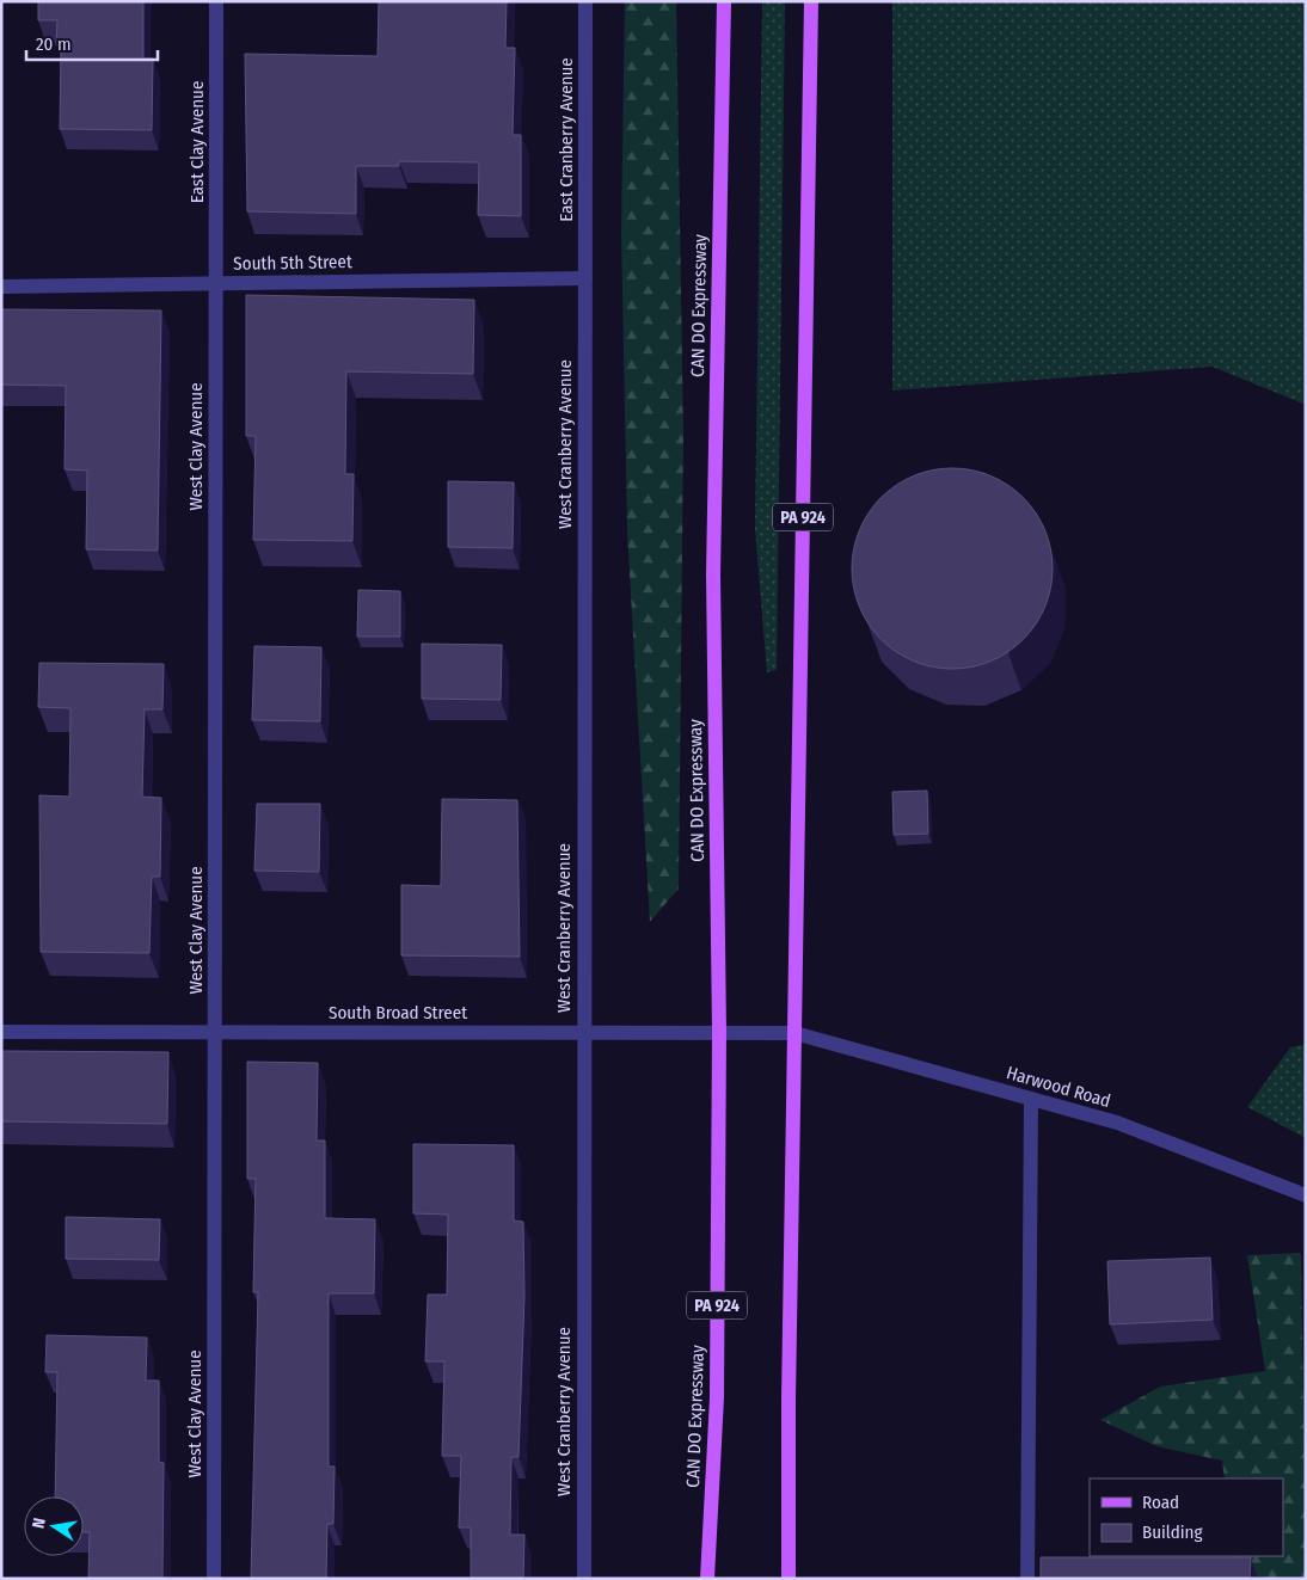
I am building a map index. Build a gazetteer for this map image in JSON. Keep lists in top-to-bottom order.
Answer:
{
  "streets": {
    "main road": ["CAN DO Expressway", "PA 924"],
    "street": [
      "East Cranberry Avenue",
      "East Clay Avenue",
      "South 5th Street",
      "West Cranberry Avenue",
      "West Clay Avenue",
      "South Broad Street",
      "Harwood Road"
    ]
  },
  "crossings": [
    ["East Cranberry Avenue", "South 5th Street"],
    ["East Cranberry Avenue", "West Cranberry Avenue"],
    ["East Clay Avenue", "South 5th Street"],
    ["East Clay Avenue", "West Clay Avenue"],
    ["South 5th Street", "West Cranberry Avenue"],
    ["South 5th Street", "West Clay Avenue"],
    ["CAN DO Expressway", "South Broad Street"],
    ["West Cranberry Avenue", "South Broad Street"],
    ["West Clay Avenue", "South Broad Street"],
    ["PA 924", "South Broad Street"],
    ["PA 924", "Harwood Road"],
    ["South Broad Street", "Harwood Road"]
  ],
  "legend": ["Road", "Building"],
  "scale_bar": "20 m",
  "north": "left"
}
